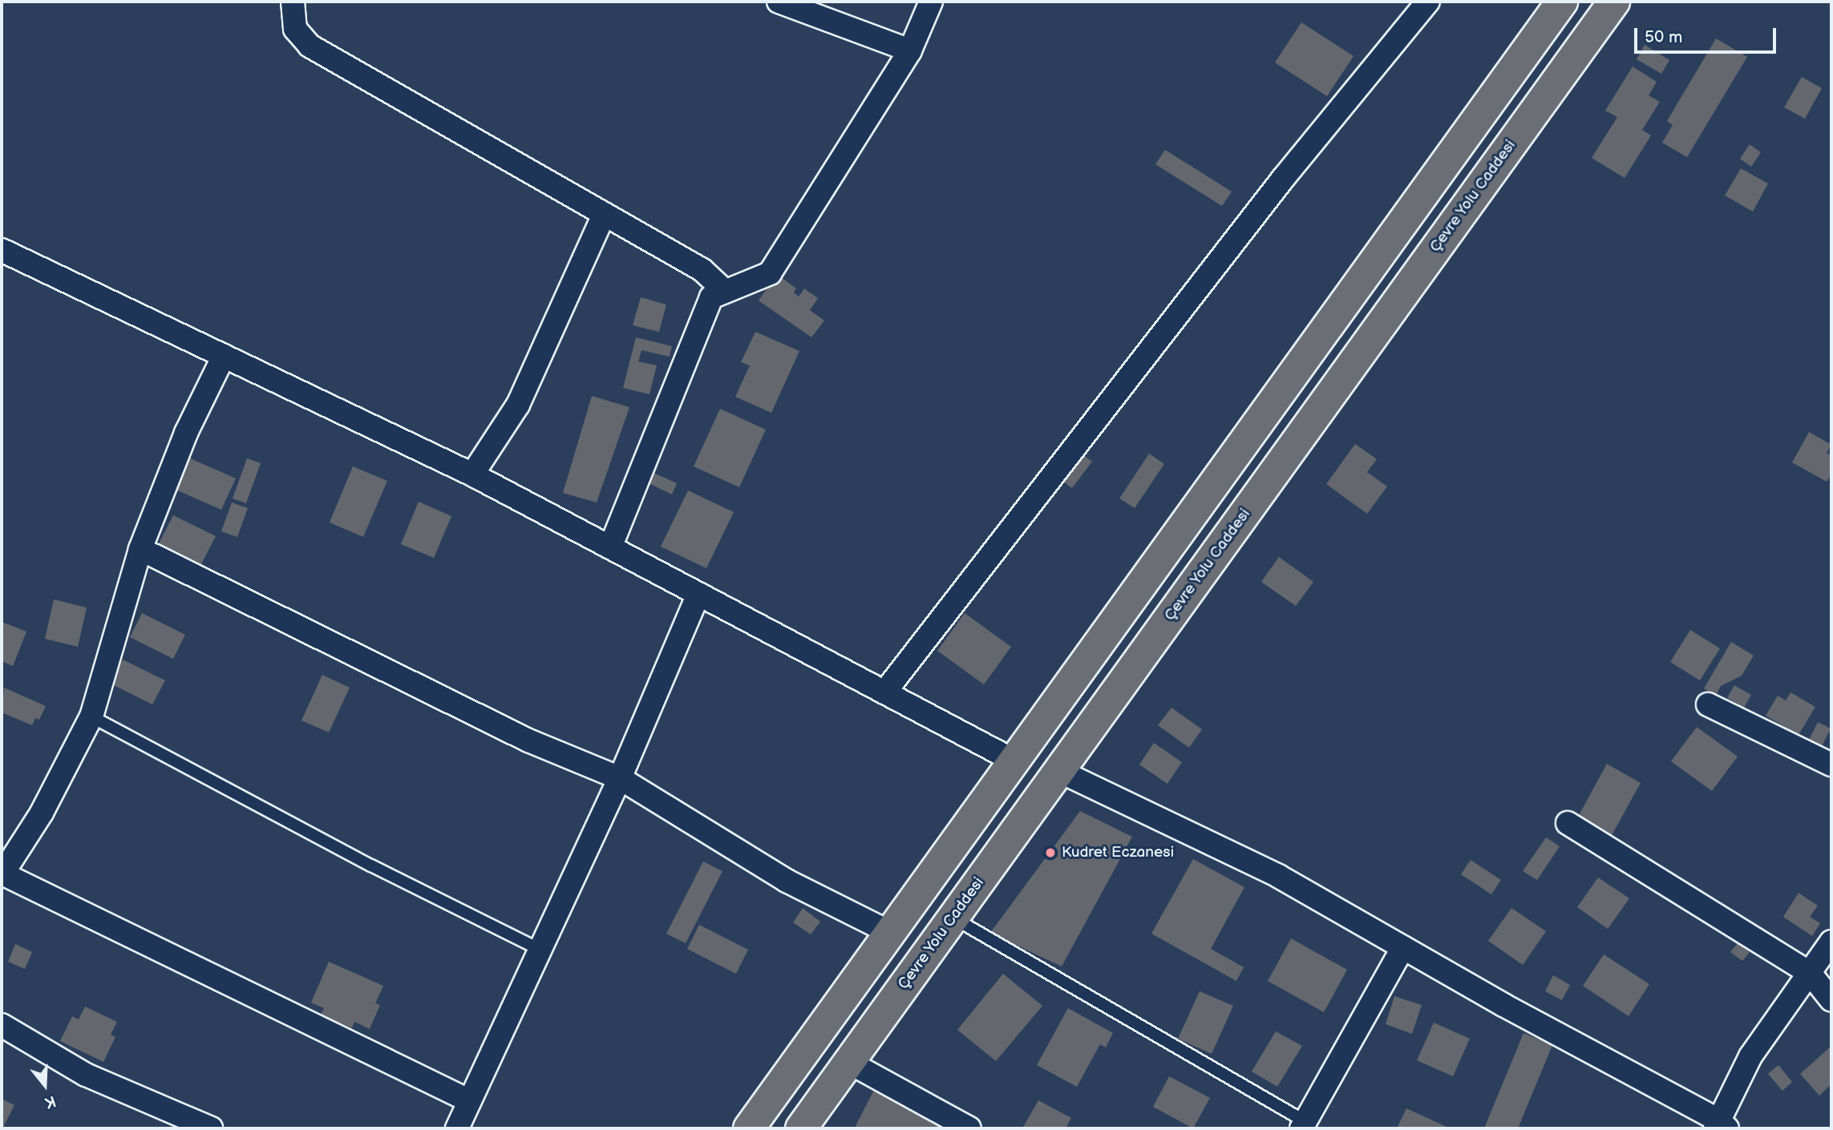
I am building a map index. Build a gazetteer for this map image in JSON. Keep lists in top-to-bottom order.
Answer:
{
  "streets": {
    "highway": ["Çevre Yolu Caddesi"]
  },
  "places": ["Kudret Eczanesi"],
  "scale_bar": "50 m",
  "north": "bottom"
}
